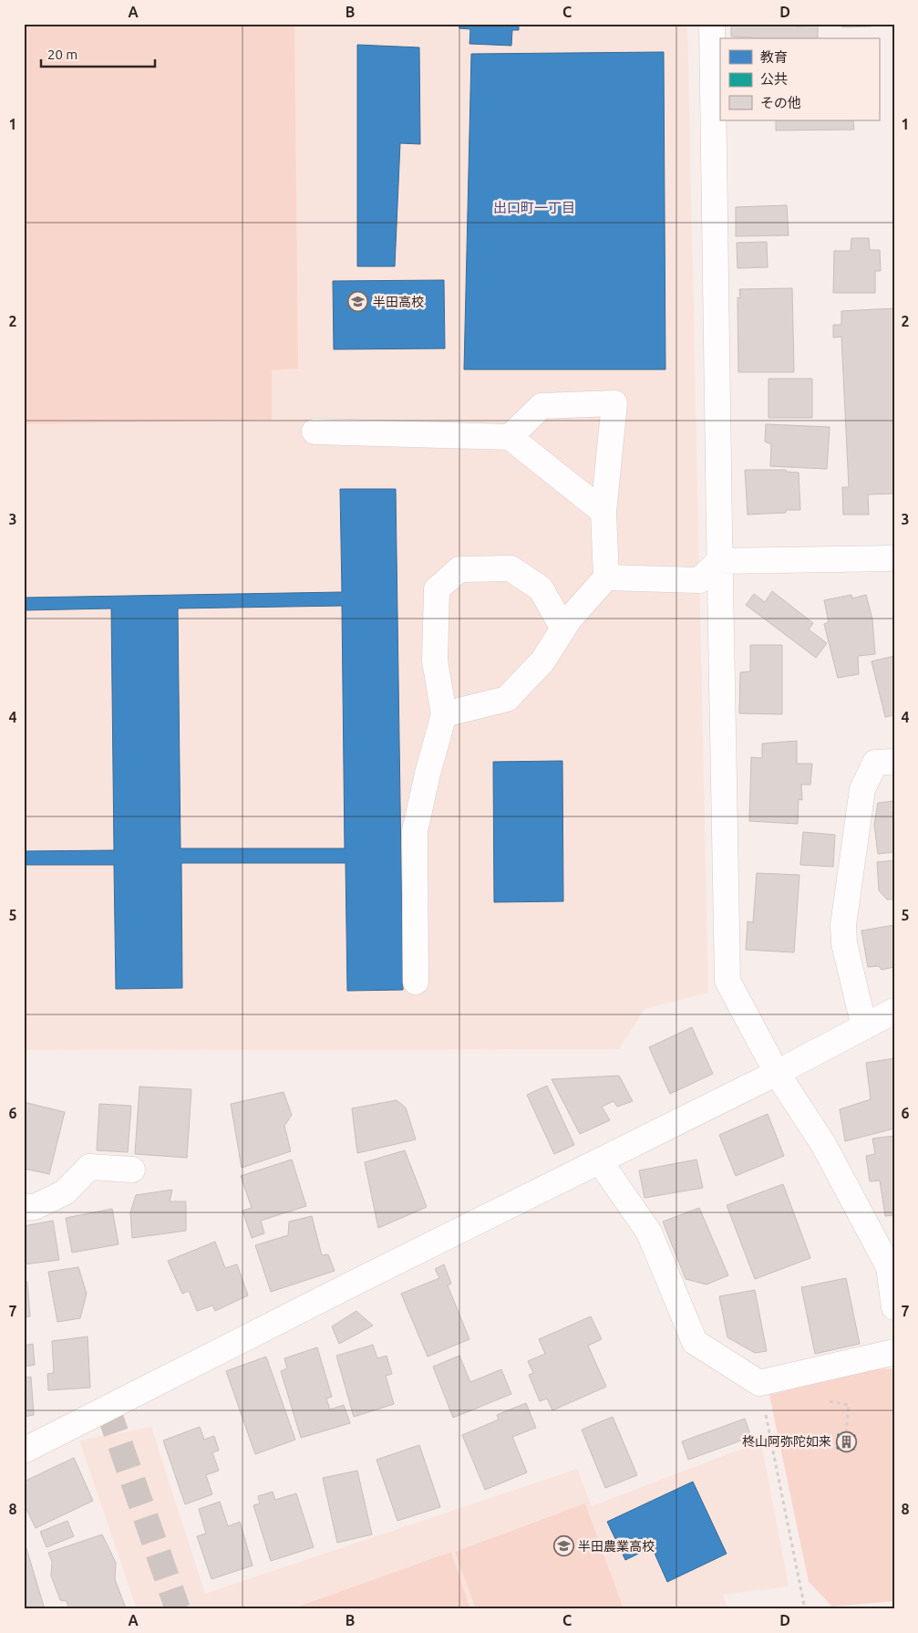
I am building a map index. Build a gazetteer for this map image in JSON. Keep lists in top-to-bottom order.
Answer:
{
  "districts": ["出口町一丁目"],
  "places": {
    "school or university": ["半田高校", "半田農業高校"],
    "building": ["柊山阿弥陀如来"]
  },
  "legend": ["教育", "公共", "その他"],
  "scale_bar": "20 m",
  "grid": {
    "columns": [
      "A",
      "B",
      "C",
      "D"
    ],
    "rows": [
      "1",
      "2",
      "3",
      "4",
      "5",
      "6",
      "7",
      "8"
    ]
  }
}
